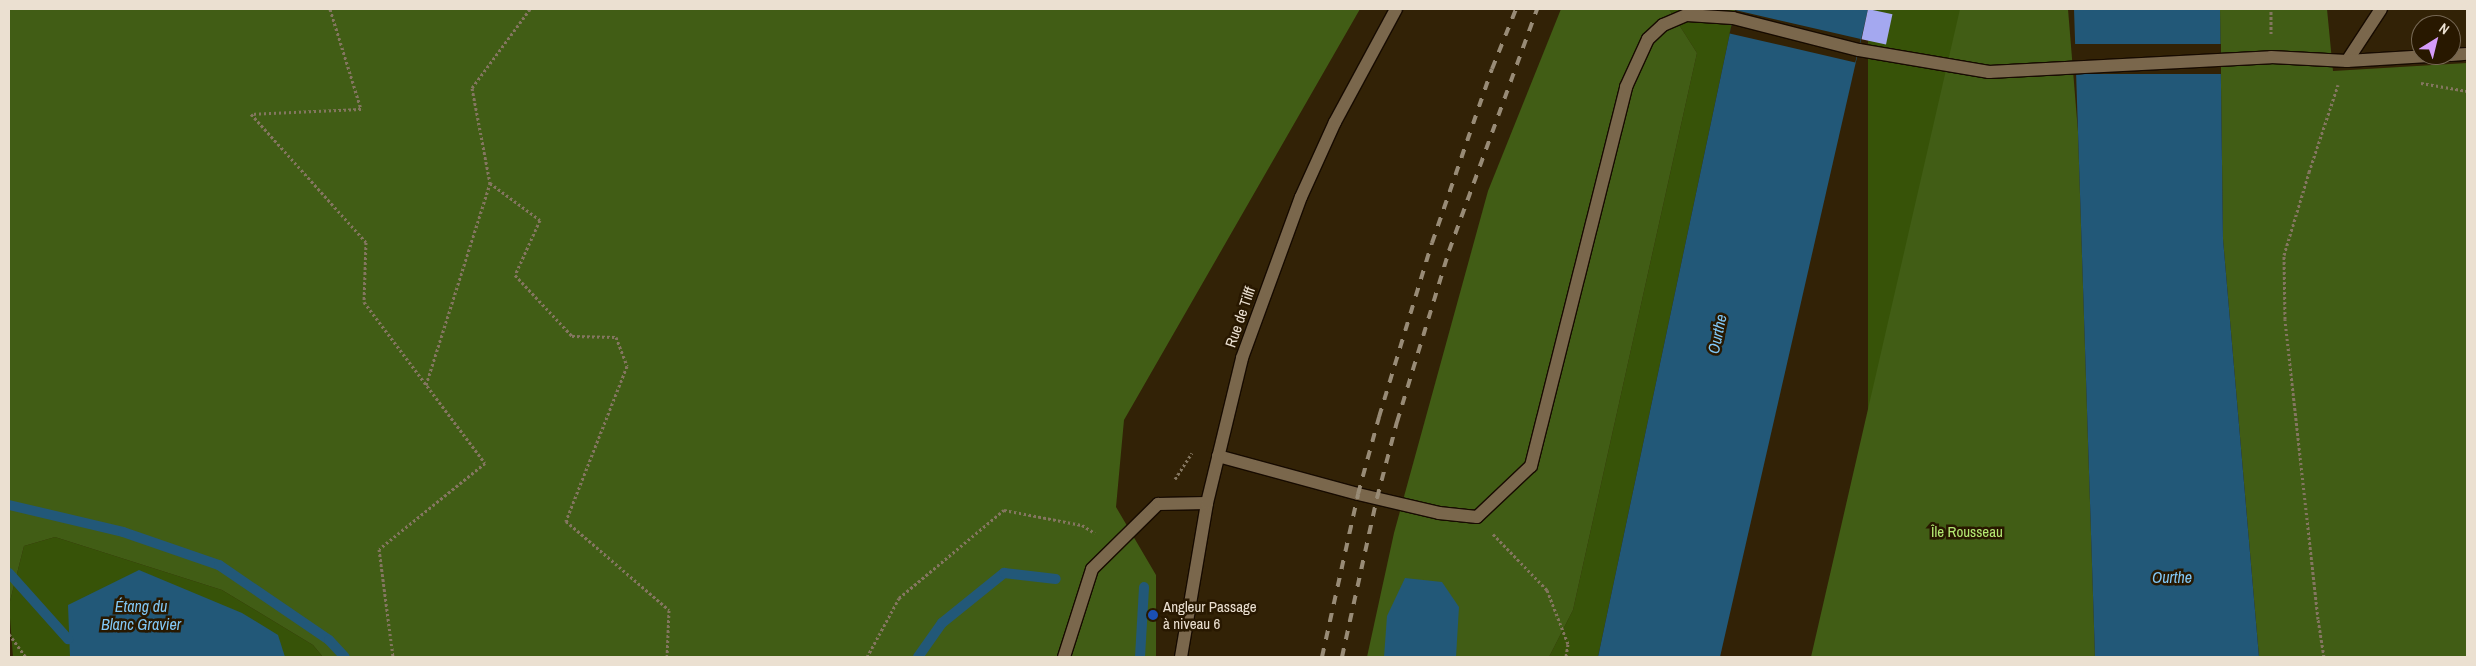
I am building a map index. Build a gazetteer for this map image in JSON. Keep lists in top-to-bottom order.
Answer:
{
  "streets": {
    "main road": ["Rue de Tilff"]
  },
  "water": ["Ourthe", "Étang du Blanc Gravier"],
  "parks": ["Île Rousseau"],
  "places": ["Angleur Passage à niveau 6"],
  "north": "top right"
}
